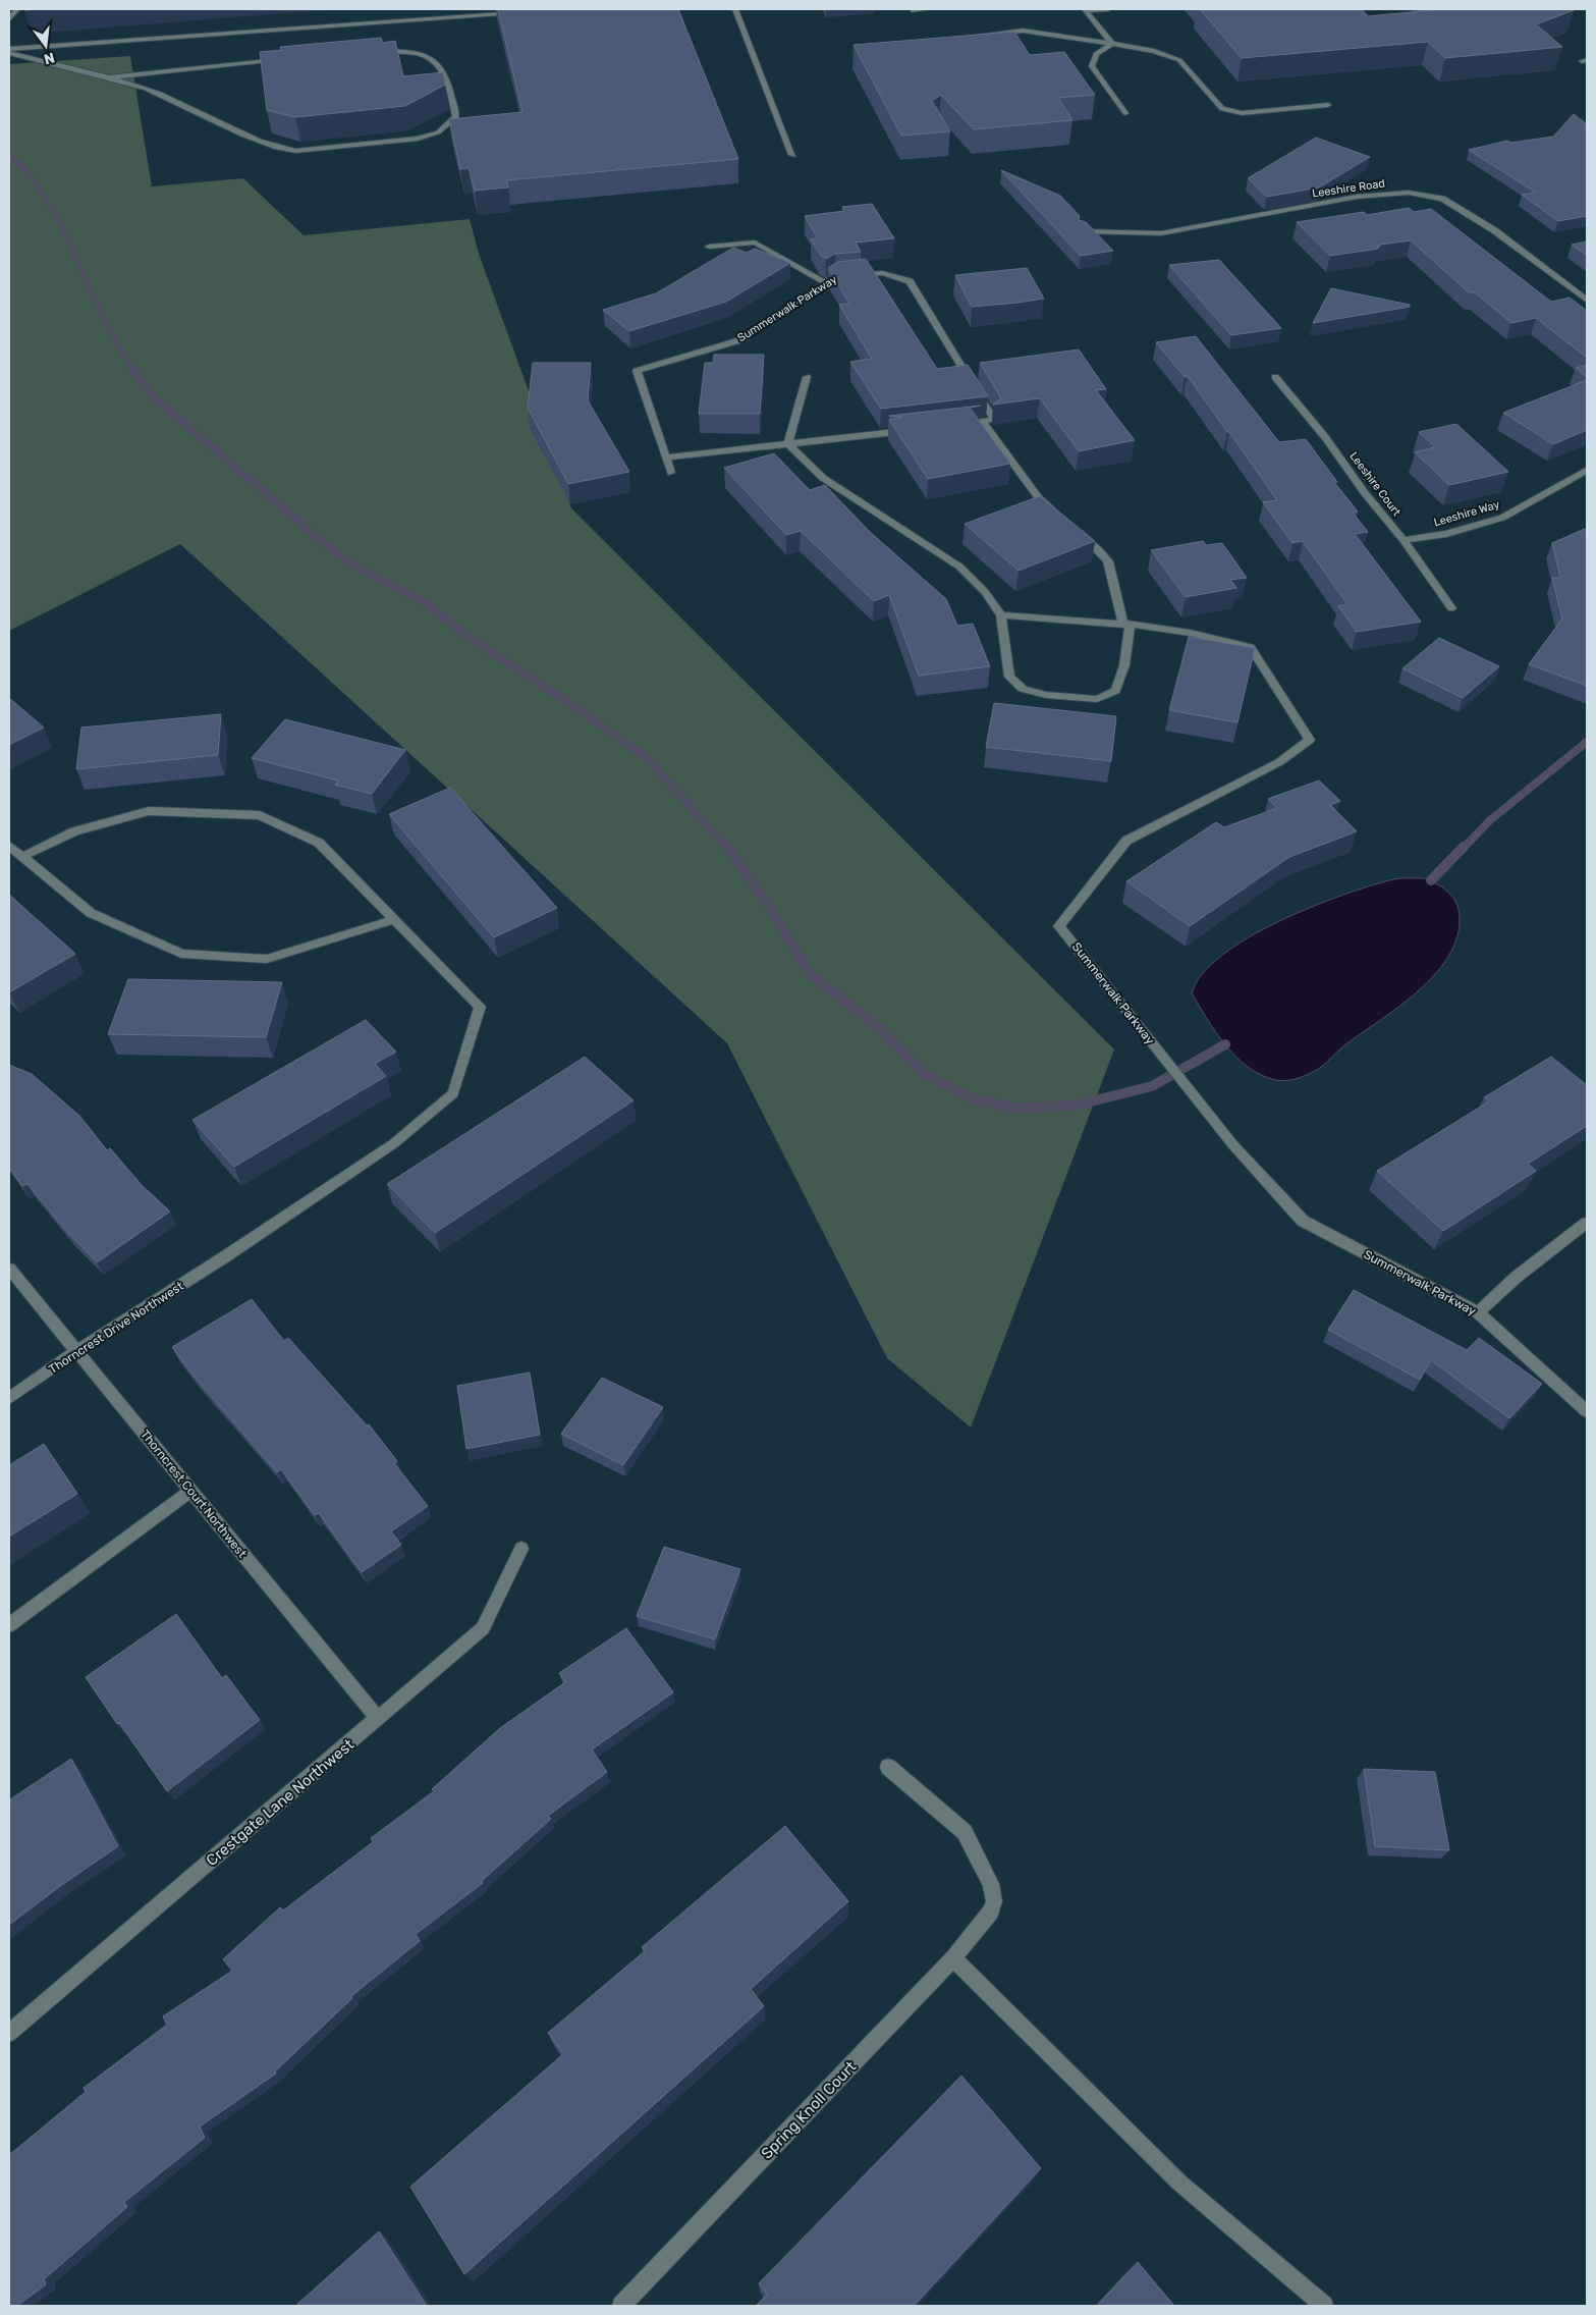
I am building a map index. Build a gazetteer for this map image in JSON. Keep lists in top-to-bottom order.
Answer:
{
  "streets": {
    "street": [
      "Leeshire Road",
      "Summerwalk Parkway",
      "Leeshire Court",
      "Leeshire Way",
      "Thorncrest Drive Northwest",
      "Thorncrest Court Northwest",
      "Crestgate Lane Northwest",
      "Spring Knoll Court"
    ]
  },
  "crossings": [
    ["Leeshire Court", "Leeshire Way"],
    ["Thorncrest Drive Northwest", "Thorncrest Court Northwest"],
    ["Thorncrest Court Northwest", "Crestgate Lane Northwest"]
  ],
  "north": "bottom"
}
